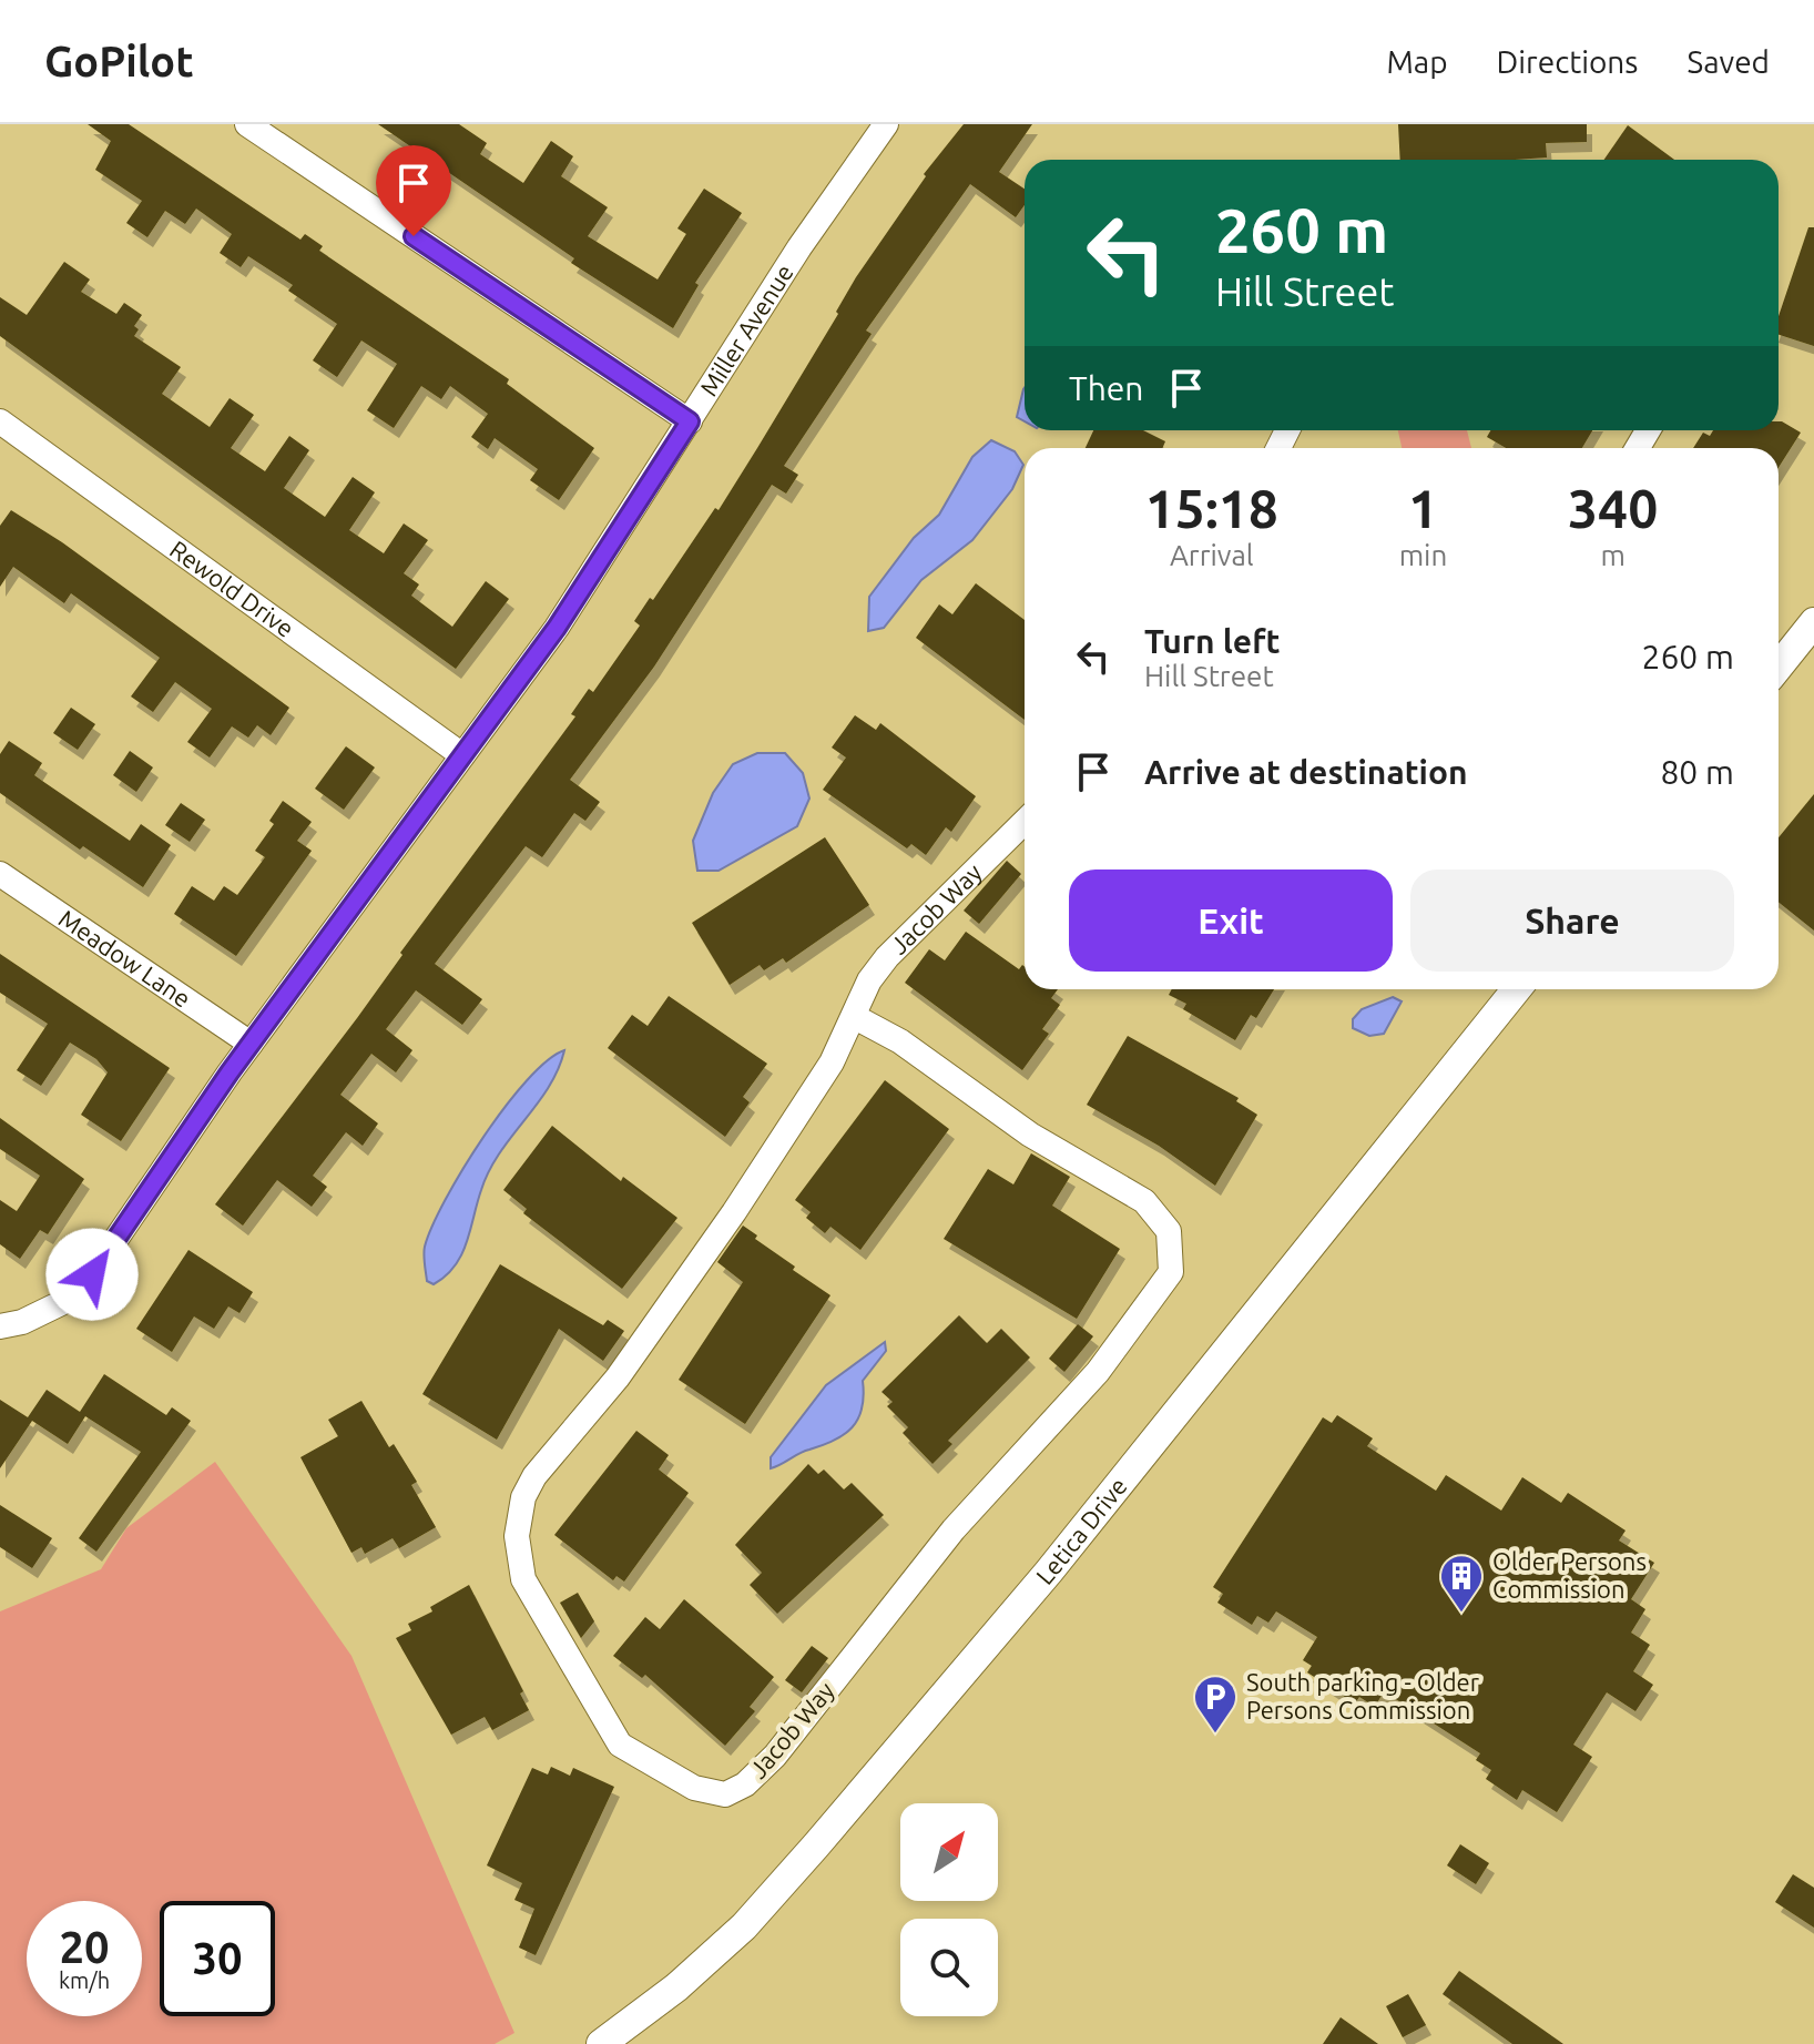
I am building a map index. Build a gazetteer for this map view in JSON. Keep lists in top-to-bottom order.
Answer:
{
  "streets": {
    "street": [
      "Miller Avenue",
      "Rewold Drive",
      "Jacob Way",
      "Meadow Lane",
      "Letica Drive"
    ]
  },
  "crossings": [
    ["Miller Avenue", "Rewold Drive"],
    ["Miller Avenue", "Meadow Lane"]
  ],
  "places": {
    "building": ["Older Persons Commission"],
    "parking": ["South parking - Older Persons Commission"]
  },
  "north": "top right",
  "page": {
    "header": "GoPilot",
    "nav": ["Map", "Directions", "Saved"],
    "turn": ["260 m", "Hill Street"],
    "then": "Then",
    "eta": [
      "15:18",
      "Arrival",
      "1",
      "min",
      "340",
      "m"
    ],
    "list": [
      {
        "name": "Turn left",
        "note": "Hill Street",
        "value": "260 m"
      },
      {
        "name": "Arrive at destination",
        "value": "80 m"
      }
    ],
    "buttons": ["Exit", "Share"],
    "speed": "20 km/h",
    "limit": "30"
  }
}
